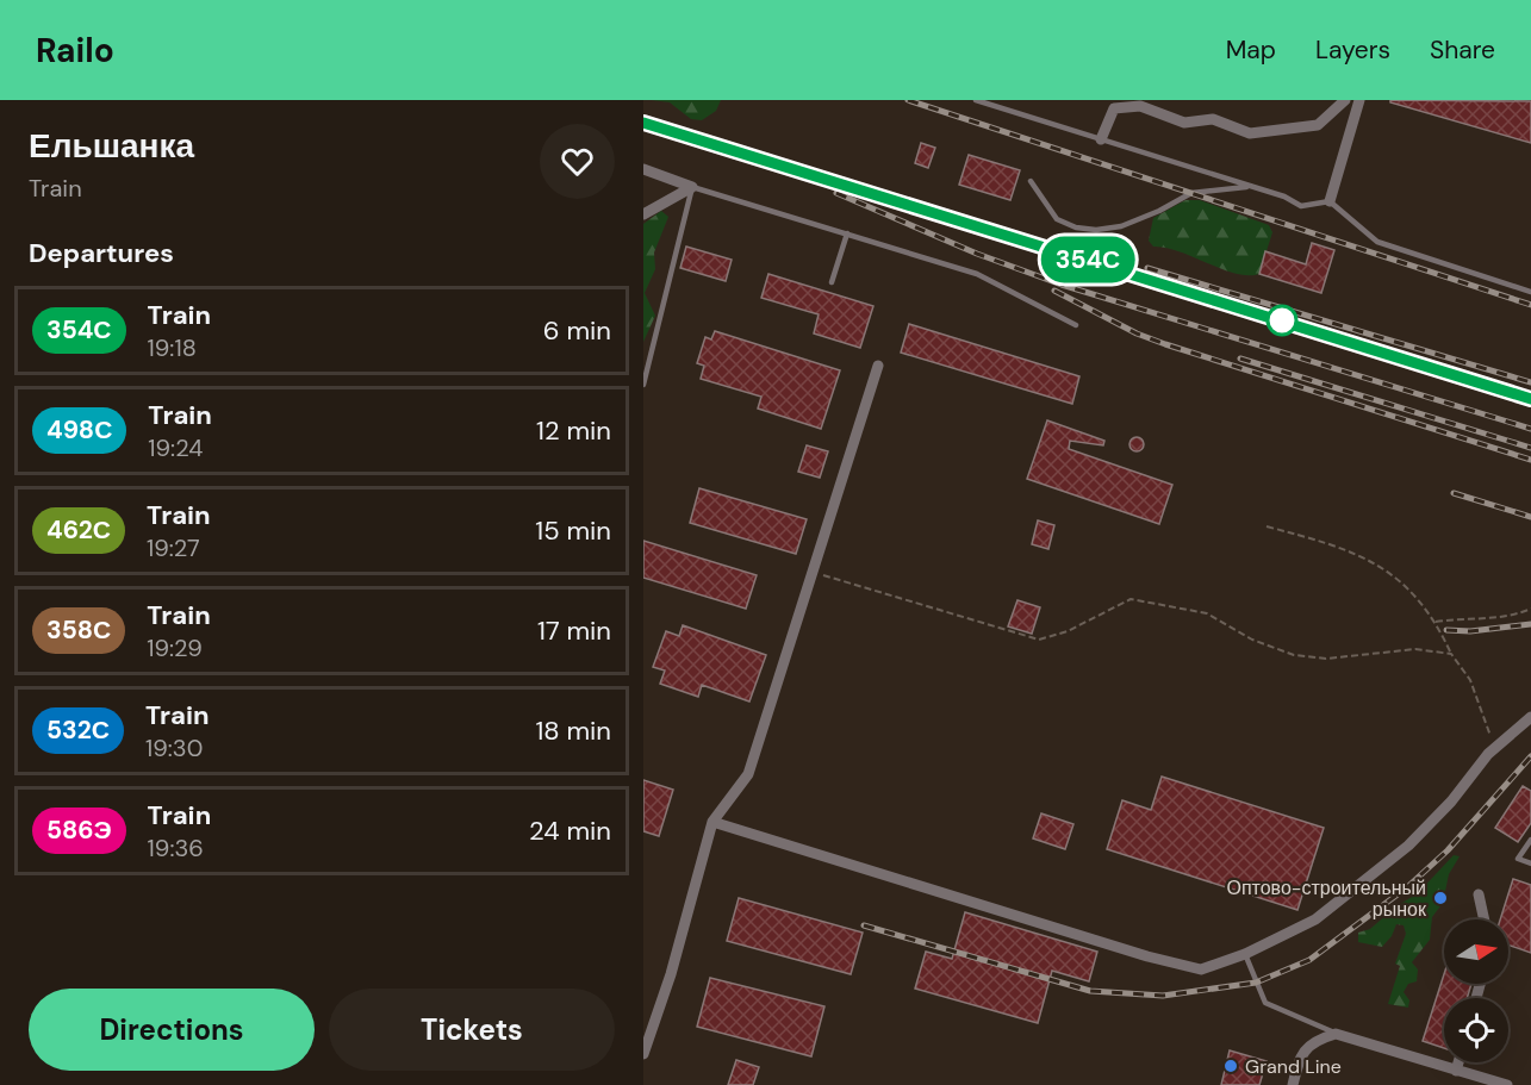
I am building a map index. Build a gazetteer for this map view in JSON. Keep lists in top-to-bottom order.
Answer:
{
  "places": ["Оптово-строительный рынок", "Grand Line"],
  "north": "right",
  "page": {
    "header": "Railo",
    "nav": ["Map", "Layers", "Share"],
    "heading": [
      ["Ельшанка", "Train"],
      "Departures"
    ],
    "on_map": "354С",
    "list": [
      {
        "mark": "354С",
        "name": "Train",
        "note": "19:18",
        "value": "6 min"
      },
      {
        "mark": "498С",
        "name": "Train",
        "note": "19:24",
        "value": "12 min"
      },
      {
        "mark": "462С",
        "name": "Train",
        "note": "19:27",
        "value": "15 min"
      },
      {
        "mark": "358С",
        "name": "Train",
        "note": "19:29",
        "value": "17 min"
      },
      {
        "mark": "532С",
        "name": "Train",
        "note": "19:30",
        "value": "18 min"
      },
      {
        "mark": "586Э",
        "name": "Train",
        "note": "19:36",
        "value": "24 min"
      }
    ],
    "buttons": ["Directions", "Tickets"]
  }
}
